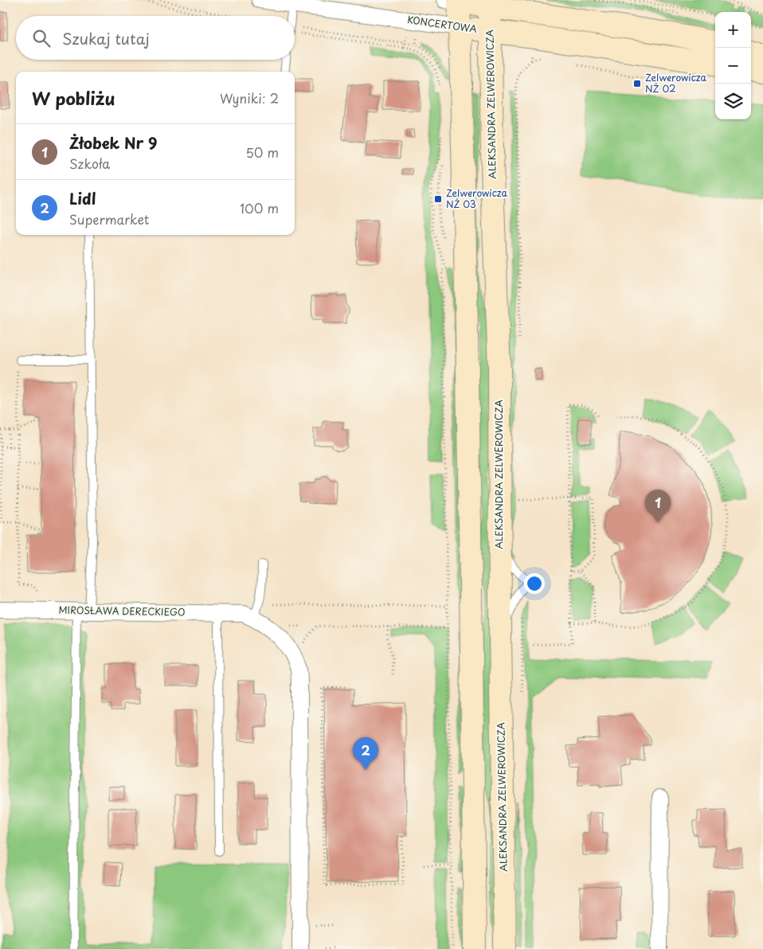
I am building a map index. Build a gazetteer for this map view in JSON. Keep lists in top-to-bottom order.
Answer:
{
  "streets": {
    "street": ["KONCERTOWA", "ALEKSANDRA ZELWEROWICZA", "MIROSŁAWA DERECKIEGO"]
  },
  "crossings": [
    ["KONCERTOWA", "ALEKSANDRA ZELWEROWICZA"]
  ],
  "places": {
    "transit": ["Zelwerowicza NŻ 02", "Zelwerowicza NŻ 03"]
  },
  "page": {
    "map_buttons": ["+", "−"],
    "search": "Szukaj tutaj",
    "heading": ["W pobliżu", "Wyniki: 2"],
    "list": [
      {
        "mark": "1",
        "name": "Żłobek Nr 9",
        "note": "Szkoła",
        "value": "50 m"
      },
      {
        "mark": "2",
        "name": "Lidl",
        "note": "Supermarket",
        "value": "100 m"
      }
    ],
    "pins": ["1", "2"]
  }
}
